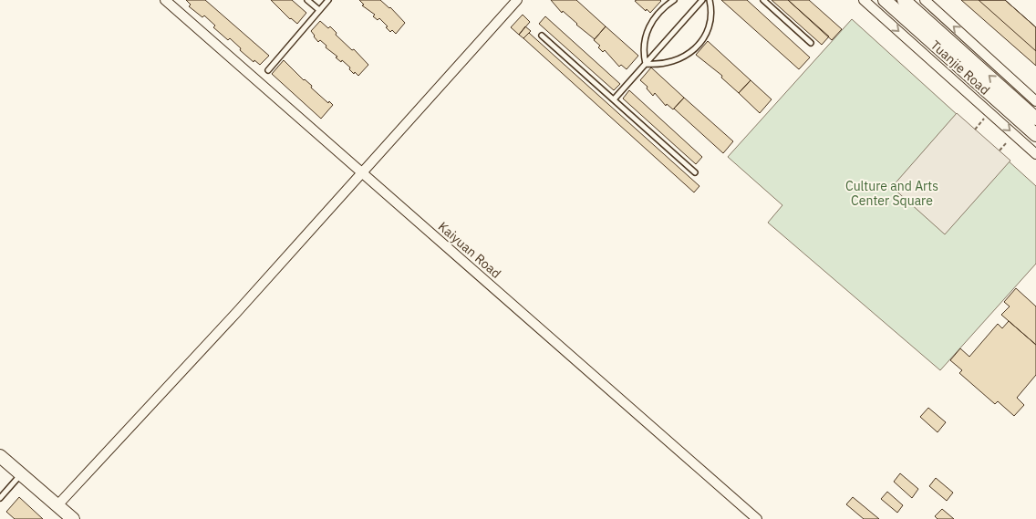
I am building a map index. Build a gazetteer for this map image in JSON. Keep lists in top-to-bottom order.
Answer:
{
  "streets": {
    "main road": ["Tuanjie Road"],
    "street": ["Kaiyuan Road"]
  },
  "parks": ["Culture and Arts Center Square"]
}
